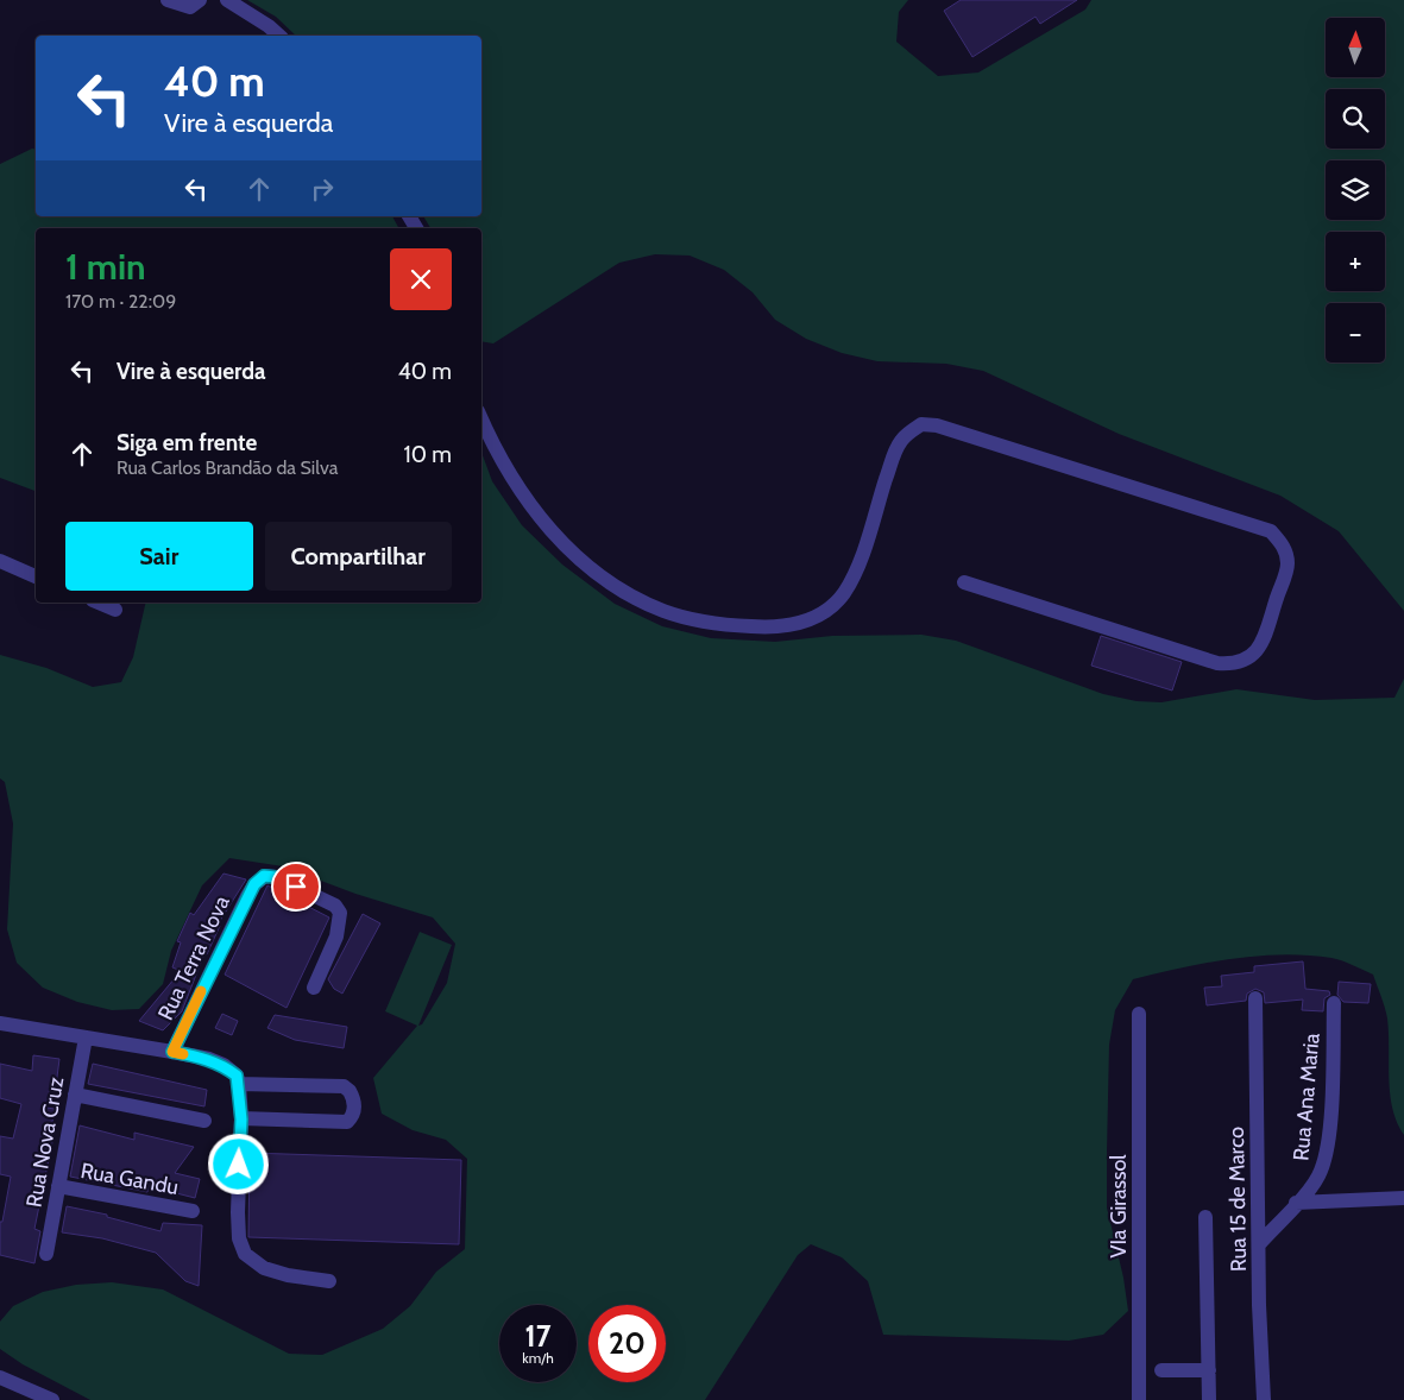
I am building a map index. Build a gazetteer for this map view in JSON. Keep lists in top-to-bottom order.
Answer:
{
  "streets": {
    "street": [
      "Rua Terra Nova",
      "Rua Ana Maria",
      "Rua Nova Cruz",
      "Rua Gandu",
      "Rua 15 de Marco",
      "VIa Girassol"
    ]
  },
  "crossings": [
    ["Rua Ana Maria", "Rua 15 de Marco"],
    ["Rua Nova Cruz", "Rua Gandu"]
  ],
  "north": "top",
  "page": {
    "map_buttons": ["+", "−"],
    "turn": ["40 m", "Vire à esquerda"],
    "heading": ["1 min", "170 m · 22:09"],
    "list": [
      {
        "name": "Vire à esquerda",
        "value": "40 m"
      },
      {
        "name": "Siga em frente",
        "note": "Rua Carlos Brandão da Silva",
        "value": "10 m"
      }
    ],
    "buttons": ["Sair", "Compartilhar"],
    "speed": "17 km/h",
    "limit": "20"
  }
}
